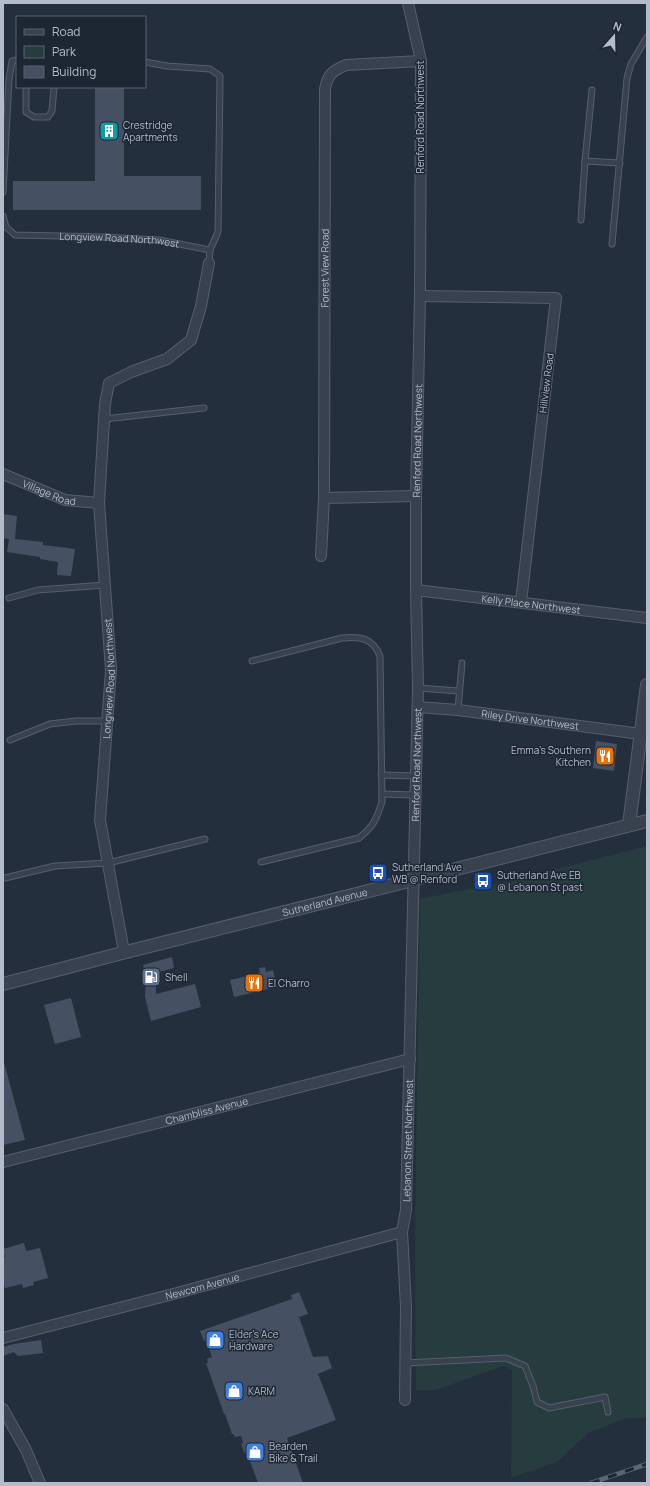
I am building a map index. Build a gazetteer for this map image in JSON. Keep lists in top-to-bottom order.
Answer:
{
  "streets": {
    "street": [
      "Renford Road Northwest",
      "Longview Road Northwest",
      "Forest View Road",
      "Hillview Road",
      "Village Road",
      "Kelly Place Northwest",
      "Riley Drive Northwest",
      "Sutherland Avenue",
      "Chambliss Avenue",
      "Lebanon Street Northwest",
      "Newcom Avenue"
    ]
  },
  "crossings": [
    ["Renford Road Northwest", "Forest View Road"],
    ["Renford Road Northwest", "Hillview Road"],
    ["Renford Road Northwest", "Kelly Place Northwest"],
    ["Renford Road Northwest", "Riley Drive Northwest"],
    ["Renford Road Northwest", "Sutherland Avenue"],
    ["Renford Road Northwest", "Lebanon Street Northwest"],
    ["Longview Road Northwest", "Village Road"],
    ["Longview Road Northwest", "Sutherland Avenue"],
    ["Hillview Road", "Kelly Place Northwest"],
    ["Sutherland Avenue", "Lebanon Street Northwest"],
    ["Chambliss Avenue", "Lebanon Street Northwest"],
    ["Lebanon Street Northwest", "Newcom Avenue"]
  ],
  "places": {
    "building": ["Crestridge Apartments"],
    "restaurant": ["Emma's Southern Kitchen", "El Charro"],
    "bus stop": ["Sutherland Ave WB @ Renford", "Sutherland Ave EB @ Lebanon St past"],
    "fuel station": ["Shell"],
    "shop": ["Elder's Ace Hardware", "KARM", "Bearden Bike & Trail"]
  },
  "legend": ["Road", "Park", "Building"],
  "north": "top"
}
